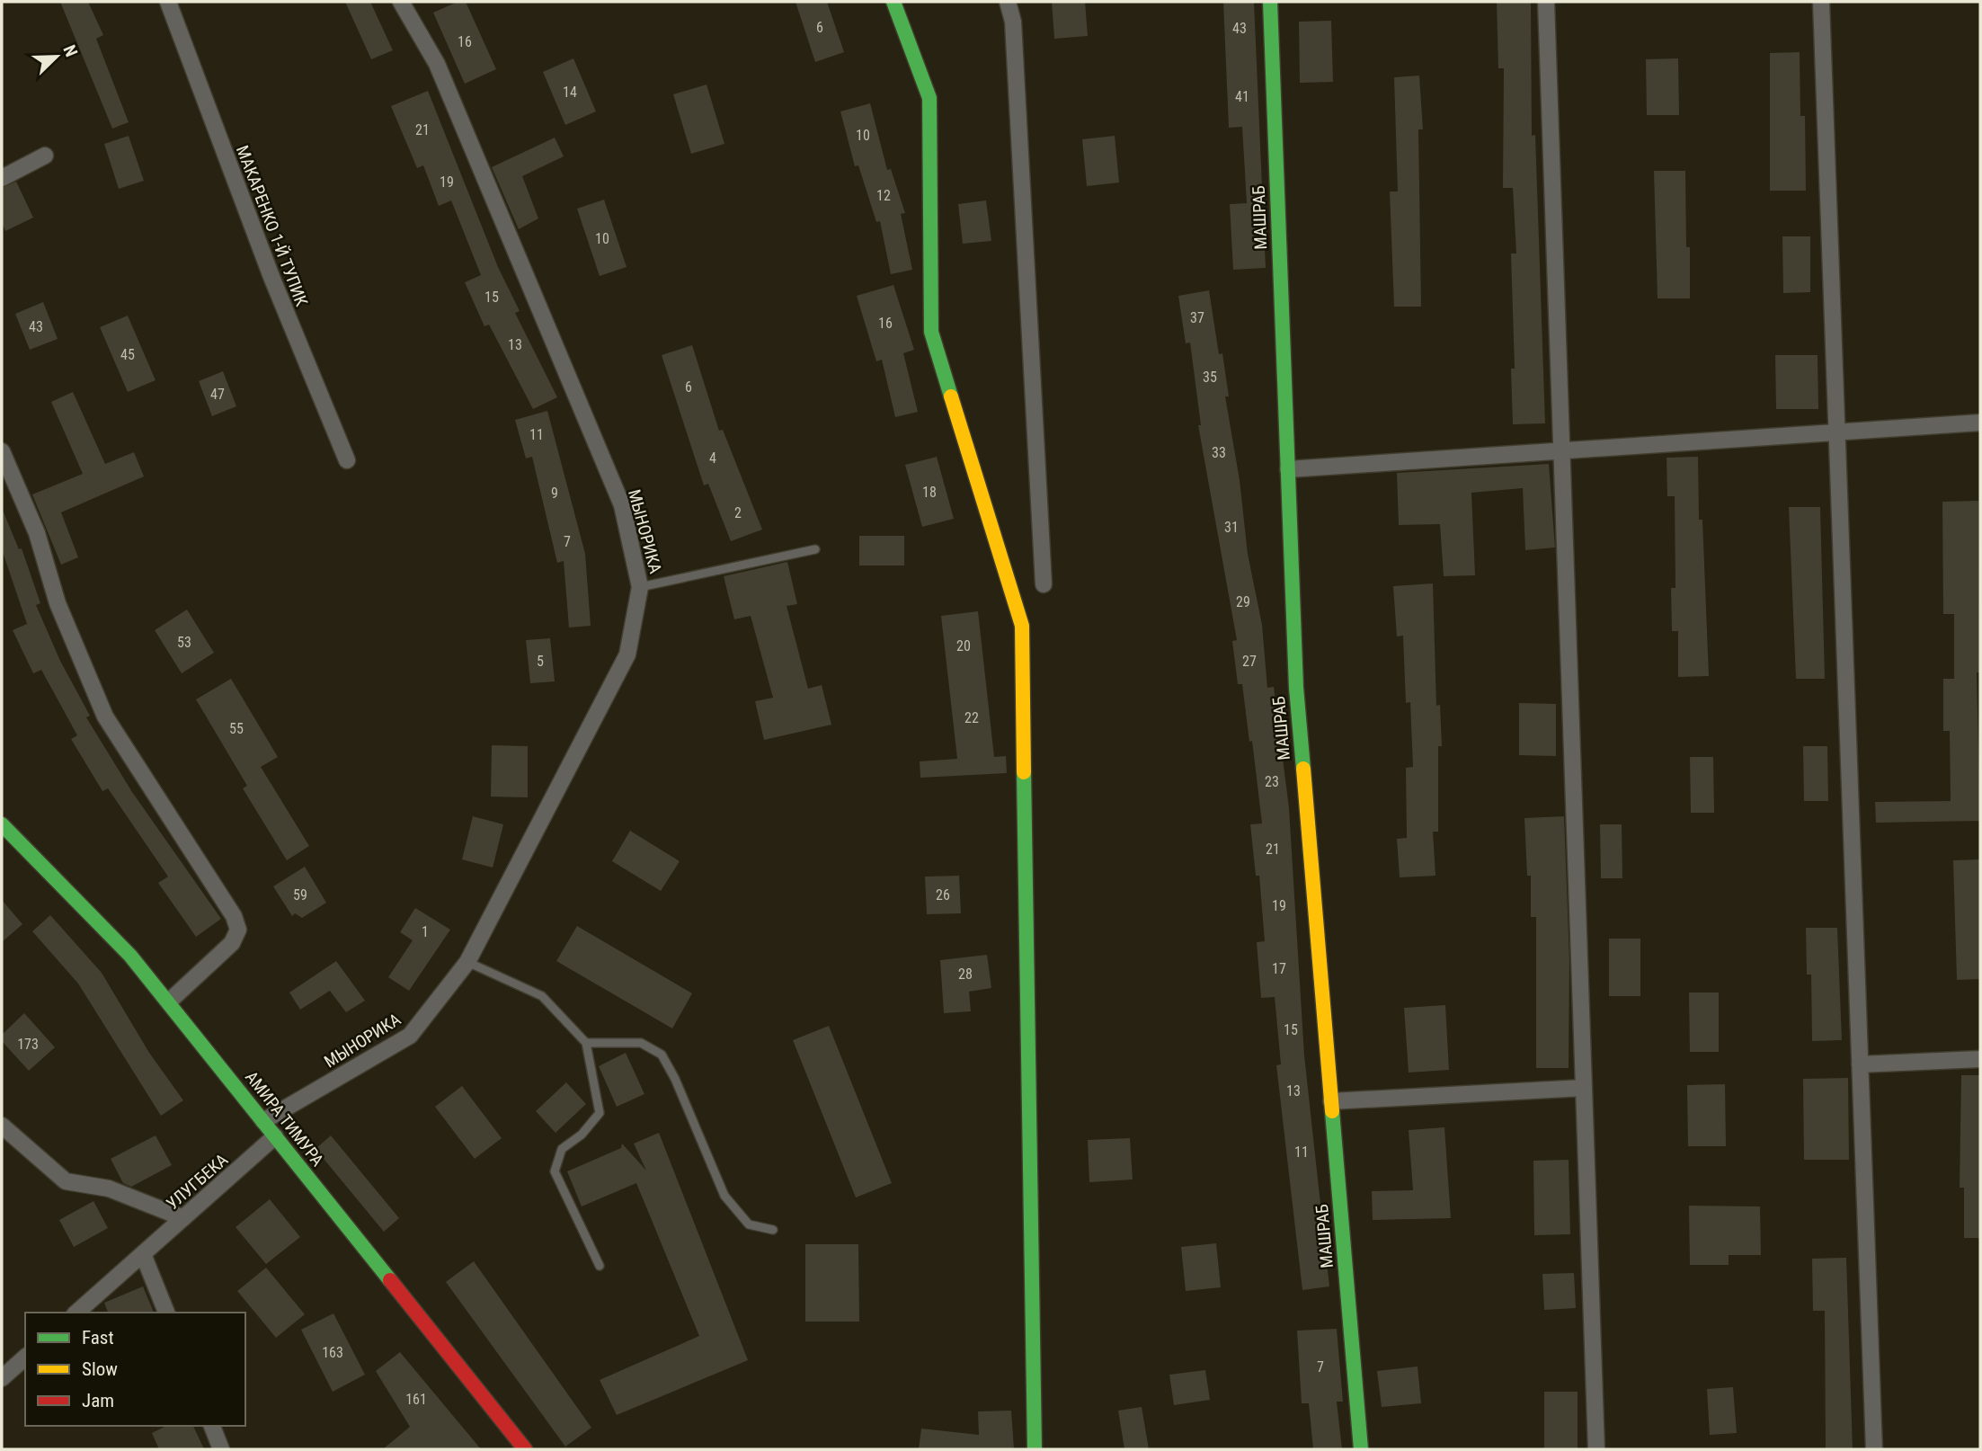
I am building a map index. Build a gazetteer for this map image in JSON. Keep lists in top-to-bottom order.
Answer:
{
  "streets": {
    "street": [
      "МАШРАБ",
      "МАКАРЕНКО 1-Й ТУПИК",
      "МЫНОРИКА",
      "АМИРА ТИМУРА",
      "УЛУГБЕКА"
    ]
  },
  "crossings": [
    ["МЫНОРИКА", "АМИРА ТИМУРА"],
    ["АМИРА ТИМУРА", "УЛУГБЕКА"]
  ],
  "house_numbers": [
    "6",
    "43",
    "16",
    "14",
    "41",
    "21",
    "10",
    "19",
    "12",
    "10",
    "15",
    "37",
    "16",
    "43",
    "13",
    "45",
    "35",
    "6",
    "47",
    "11",
    "33",
    "4",
    "18",
    "9",
    "2",
    "31",
    "7",
    "29",
    "53",
    "20",
    "5",
    "27",
    "22",
    "55",
    "23",
    "21",
    "59",
    "26",
    "19",
    "1",
    "17",
    "28",
    "15",
    "173",
    "13",
    "11",
    "163",
    "7",
    "161"
  ],
  "legend": ["Fast", "Slow", "Jam"],
  "north": "top right"
}
